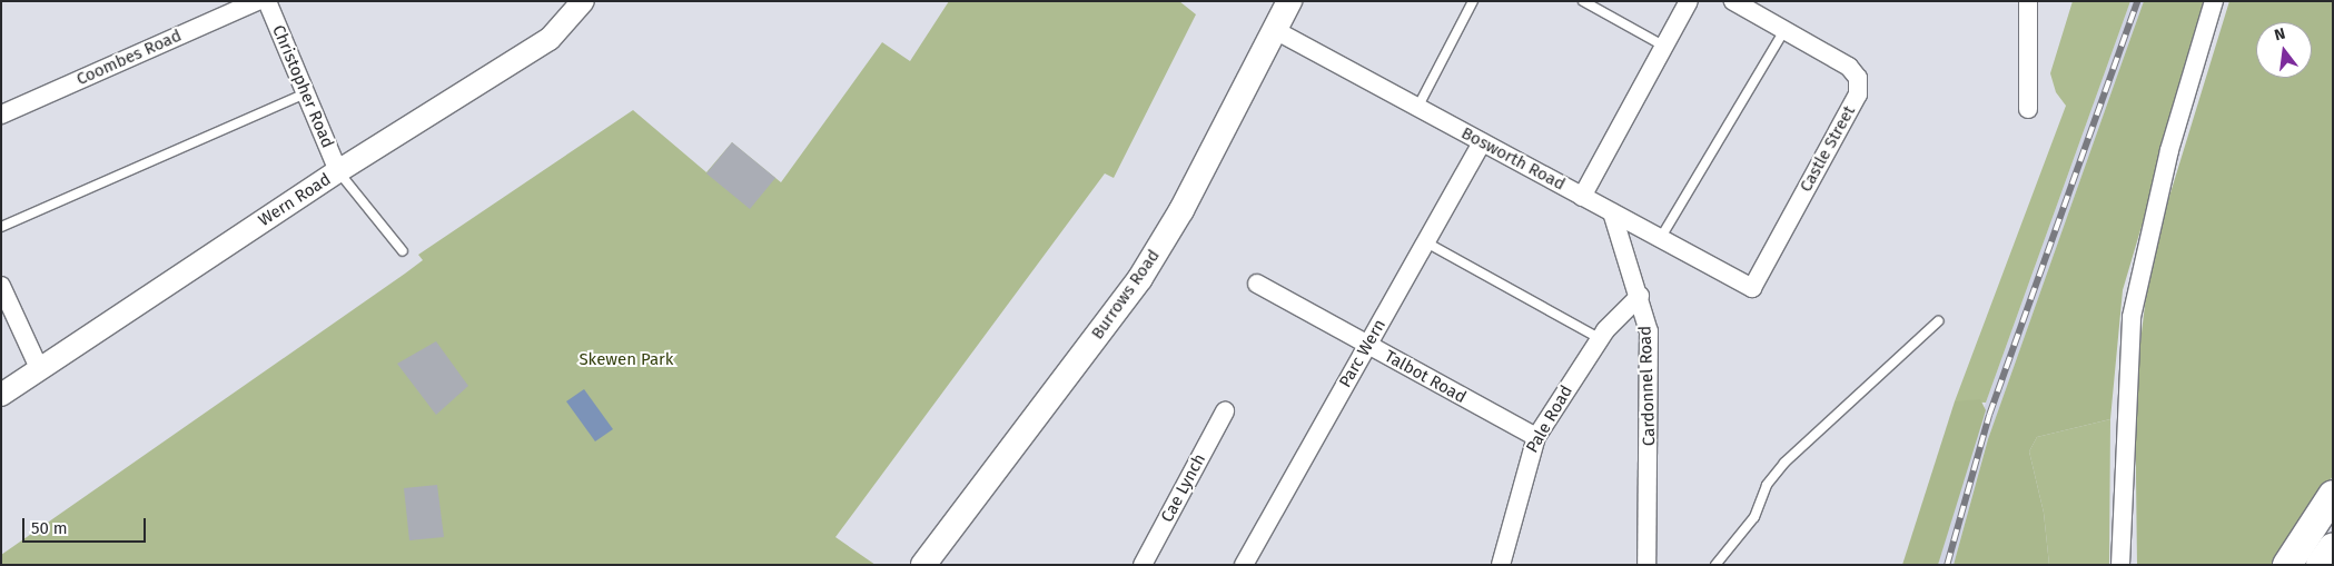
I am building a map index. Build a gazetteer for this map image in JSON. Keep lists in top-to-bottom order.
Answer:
{
  "streets": {
    "main road": ["Burrows Road"],
    "street": [
      "Coombes Road",
      "Christopher Road",
      "Castle Street",
      "Bosworth Road",
      "Wern Road",
      "Parc Wern",
      "Talbot Road",
      "Cardonnel Road",
      "Pale Road",
      "Cae Lynch"
    ]
  },
  "crossings": [
    ["Christopher Road", "Wern Road"],
    ["Castle Street", "Bosworth Road"],
    ["Bosworth Road", "Burrows Road"],
    ["Bosworth Road", "Parc Wern"],
    ["Bosworth Road", "Cardonnel Road"],
    ["Parc Wern", "Talbot Road"],
    ["Talbot Road", "Pale Road"],
    ["Cardonnel Road", "Pale Road"]
  ],
  "parks": ["Skewen Park"],
  "scale_bar": "50 m",
  "north": "top"
}
